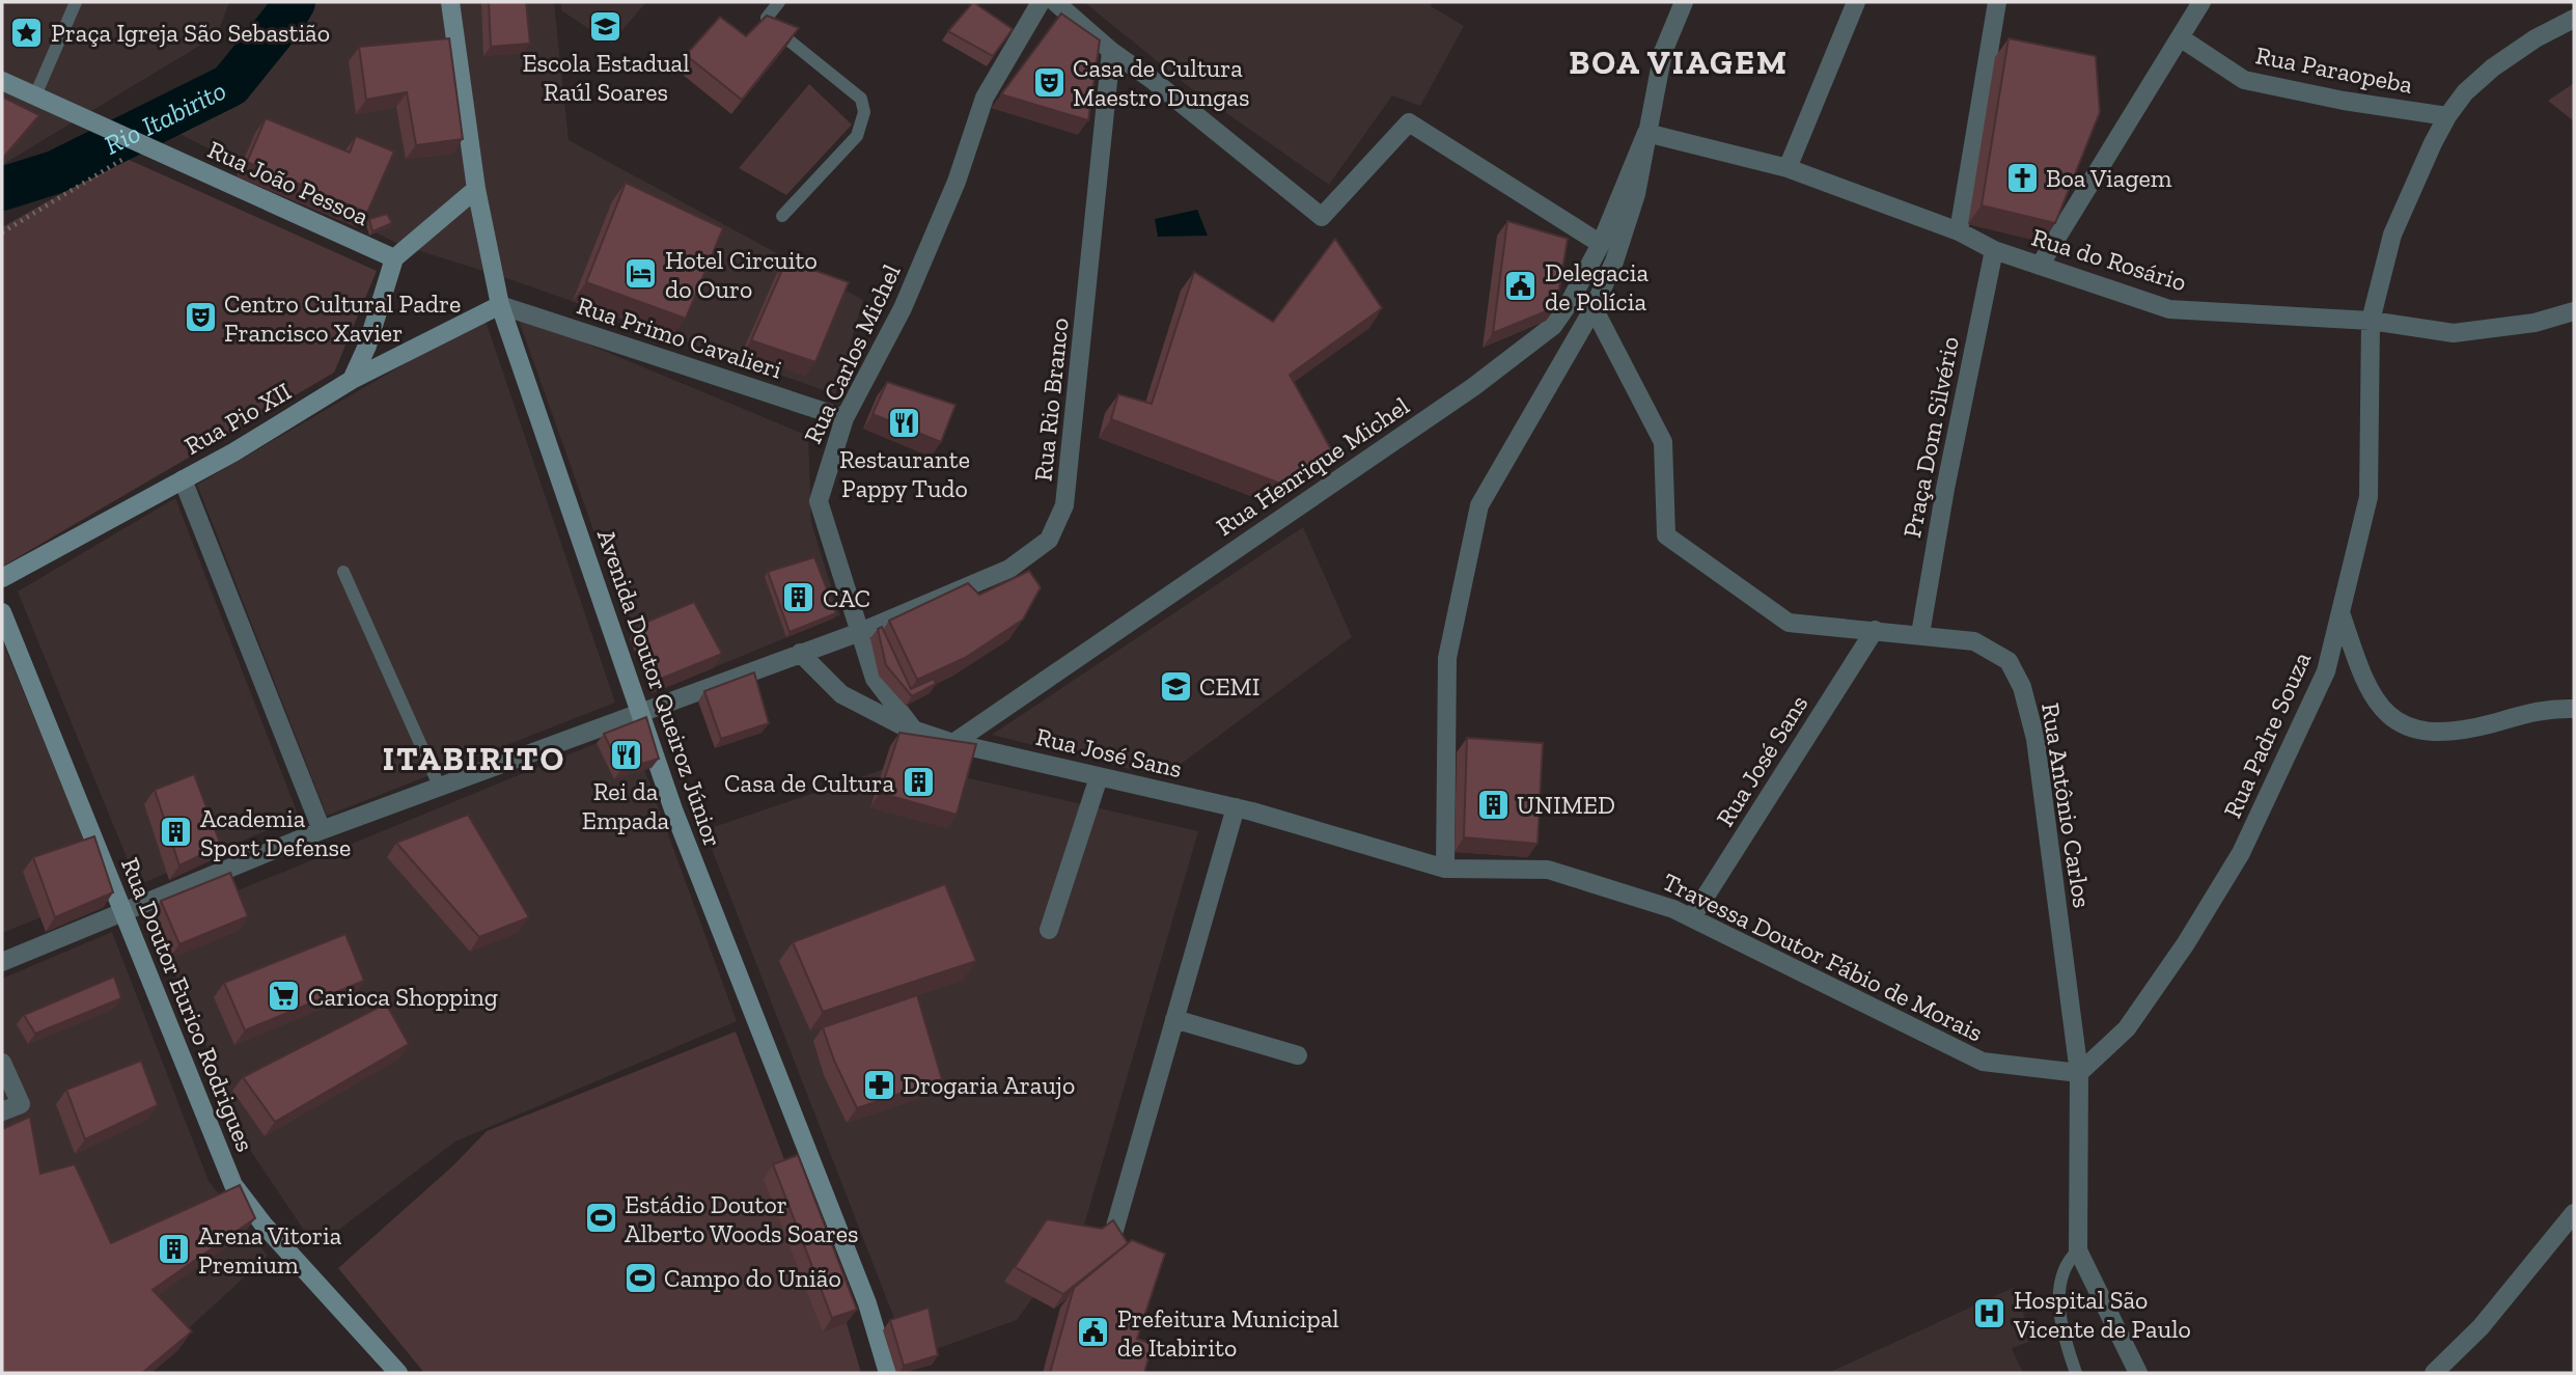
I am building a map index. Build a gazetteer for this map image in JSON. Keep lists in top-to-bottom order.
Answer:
{
  "streets": {
    "main road": [
      "Rua João Pessoa",
      "Rua Pio XII",
      "Avenida Doutor Queiroz Júnior",
      "Rua Doutor Eurico Rodrigues"
    ],
    "street": [
      "Rua Paraopeba",
      "Rua do Rosário",
      "Rua Primo Cavalieri",
      "Rua Carlos Michel",
      "Rua Rio Branco",
      "Praça Dom Silvério",
      "Rua Henrique Michel",
      "Rua Padre Souza",
      "Rua José Sans",
      "Rua Antônio Carlos",
      "Travessa Doutor Fábio de Morais"
    ]
  },
  "crossings": [
    ["Rua do Rosário", "Praça Dom Silvério"],
    ["Rua do Rosário", "Rua Henrique Michel"],
    ["Rua do Rosário", "Rua Padre Souza"],
    ["Rua Primo Cavalieri", "Rua Carlos Michel"],
    ["Rua Primo Cavalieri", "Rua Pio XII"],
    ["Rua Primo Cavalieri", "Avenida Doutor Queiroz Júnior"],
    ["Rua Carlos Michel", "Rua Rio Branco"],
    ["Rua Rio Branco", "Avenida Doutor Queiroz Júnior"],
    ["Rua Rio Branco", "Rua Doutor Eurico Rodrigues"],
    ["Rua Pio XII", "Avenida Doutor Queiroz Júnior"],
    ["Praça Dom Silvério", "Rua Antônio Carlos"],
    ["Rua Henrique Michel", "Rua José Sans"],
    ["Rua Padre Souza", "Rua Antônio Carlos"],
    ["Rua Padre Souza", "Travessa Doutor Fábio de Morais"],
    ["Rua José Sans", "Rua Antônio Carlos"],
    ["Rua José Sans", "Travessa Doutor Fábio de Morais"],
    ["Rua Antônio Carlos", "Travessa Doutor Fábio de Morais"]
  ],
  "districts": ["BOA VIAGEM", "ITABIRITO"],
  "water": ["Rio Itabirito"],
  "places": {
    "school or university": ["Escola Estadual Raúl Soares", "CEMI"],
    "place": ["Praça Igreja São Sebastião"],
    "theatre": ["Casa de Cultura Maestro Dungas", "Centro Cultural Padre Francisco Xavier"],
    "church": ["Boa Viagem"],
    "hotel": ["Hotel Circuito do Ouro"],
    "public building": ["Delegacia de Polícia", "Prefeitura Municipal de Itabirito"],
    "restaurant": ["Restaurante Pappy Tudo", "Rei da Empada"],
    "building": [
      "CAC",
      "Casa de Cultura",
      "UNIMED",
      "Academia Sport Defense",
      "Arena Vitoria Premium"
    ],
    "supermarket": ["Carioca Shopping"],
    "pharmacy": ["Drogaria Araujo"],
    "sports": ["Estádio Doutor Alberto Woods Soares", "Campo do União"],
    "hospital": ["Hospital São Vicente de Paulo"]
  }
}
